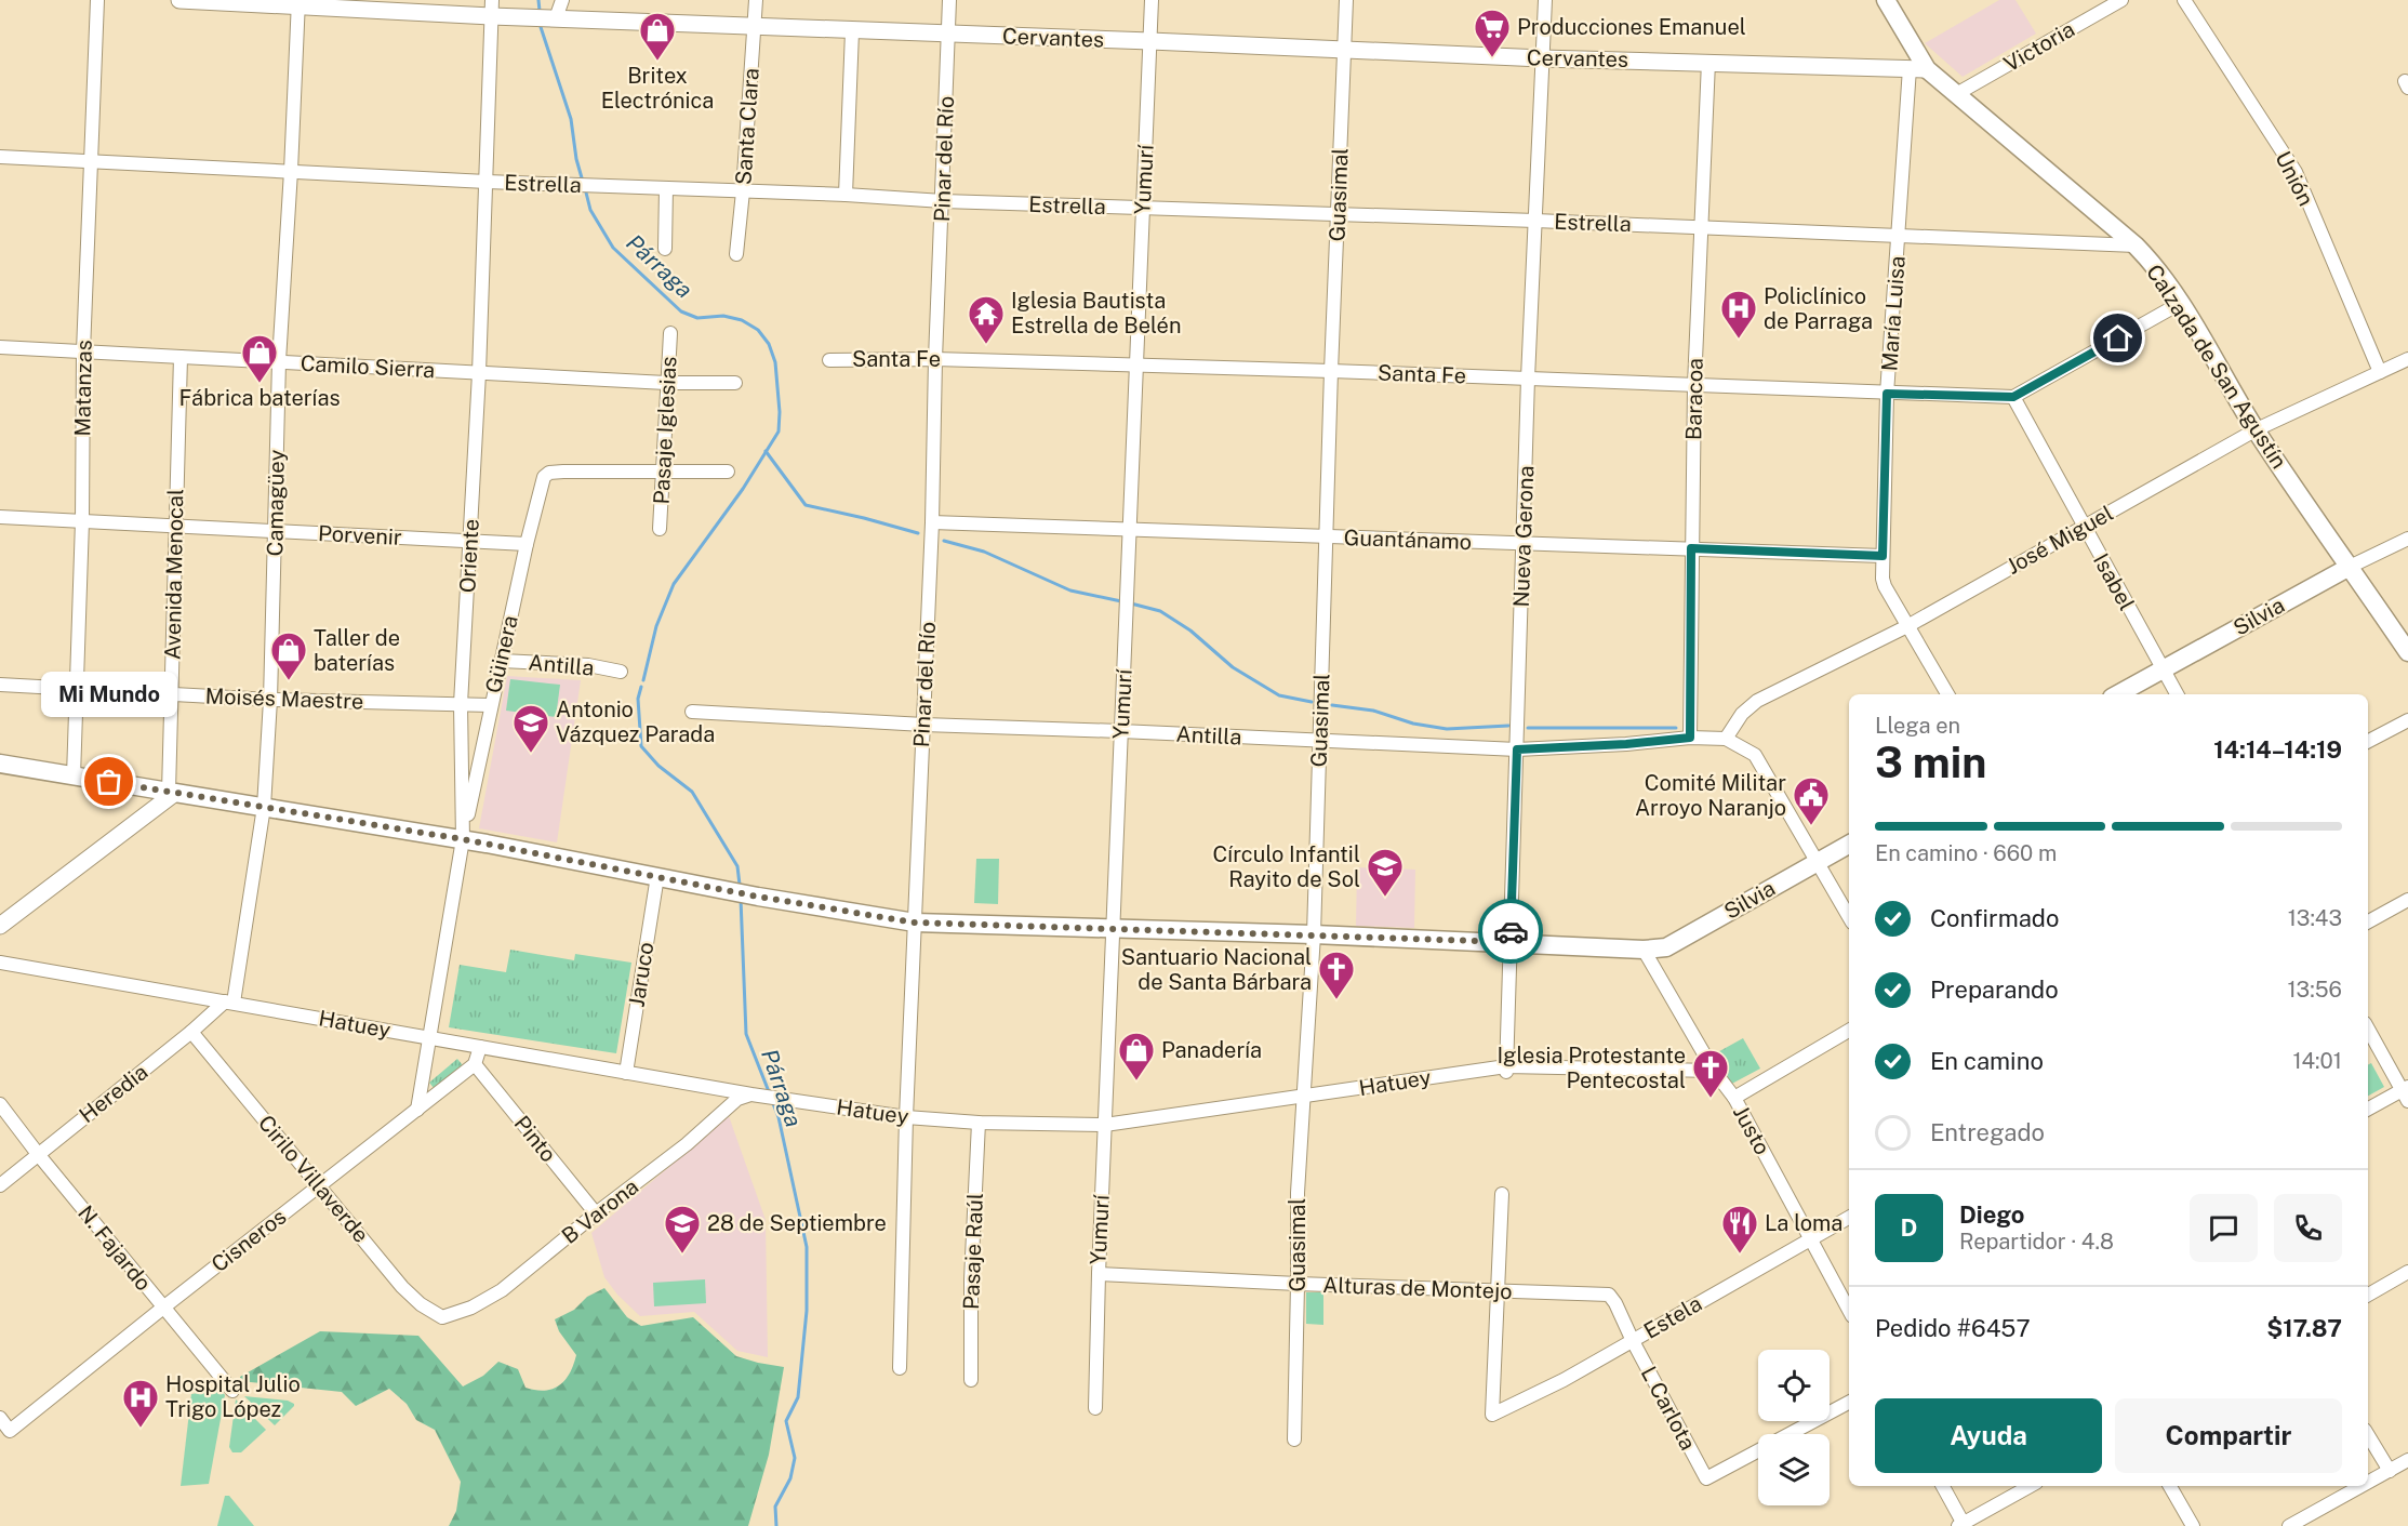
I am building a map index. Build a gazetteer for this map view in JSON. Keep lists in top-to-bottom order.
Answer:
{
  "streets": {
    "main road": ["Calzada de San Agustín", "Silvia"],
    "street": [
      "Cervantes",
      "Victoria",
      "Santa Clara",
      "Pinar del Río",
      "Unión",
      "Yumurí",
      "Estrella",
      "Guasimal",
      "María Luisa",
      "Santa Fe",
      "Camilo Sierra",
      "Matanzas",
      "Baracoa",
      "Pasaje Iglesias",
      "Camagüey",
      "Porvenir",
      "Nueva Gerona",
      "Guantánamo",
      "José Miguel",
      "Oriente",
      "Avenida Menocal",
      "Isabel",
      "Güinera",
      "Antilla",
      "Moisés Maestre",
      "Jaruco",
      "Hatuey",
      "Heredia",
      "Justo",
      "Pinto",
      "Cirilo Villaverde",
      "B Varona",
      "Cisneros",
      "N. Fajardo",
      "Pasaje Raúl",
      "Alturas de Montejo",
      "Estela",
      "L Carlota"
    ]
  },
  "crossings": [
    ["Cervantes", "Santa Clara"],
    ["Cervantes", "Pinar del Río"],
    ["Cervantes", "Yumurí"],
    ["Cervantes", "Guasimal"],
    ["Cervantes", "María Luisa"],
    ["Cervantes", "Calzada de San Agustín"],
    ["Cervantes", "Baracoa"],
    ["Cervantes", "Camagüey"],
    ["Cervantes", "Nueva Gerona"],
    ["Cervantes", "Oriente"],
    ["Victoria", "Calzada de San Agustín"],
    ["Santa Clara", "Estrella"],
    ["Pinar del Río", "Estrella"],
    ["Pinar del Río", "Santa Fe"],
    ["Pinar del Río", "Guantánamo"],
    ["Pinar del Río", "Silvia"],
    ["Pinar del Río", "Antilla"],
    ["Pinar del Río", "Hatuey"],
    ["Unión", "José Miguel"],
    ["Yumurí", "Estrella"],
    ["Yumurí", "Santa Fe"],
    ["Yumurí", "Guantánamo"],
    ["Yumurí", "Silvia"],
    ["Yumurí", "Antilla"],
    ["Yumurí", "Hatuey"],
    ["Yumurí", "Alturas de Montejo"],
    ["Estrella", "Guasimal"],
    ["Estrella", "María Luisa"],
    ["Estrella", "Calzada de San Agustín"],
    ["Estrella", "Matanzas"],
    ["Estrella", "Baracoa"],
    ["Estrella", "Camagüey"],
    ["Estrella", "Nueva Gerona"],
    ["Estrella", "Oriente"],
    ["Guasimal", "Santa Fe"],
    ["Guasimal", "Guantánamo"],
    ["Guasimal", "Silvia"],
    ["Guasimal", "Antilla"],
    ["Guasimal", "Hatuey"],
    ["Guasimal", "Alturas de Montejo"],
    ["María Luisa", "Santa Fe"],
    ["María Luisa", "Calzada de San Agustín"],
    ["María Luisa", "Guantánamo"],
    ["María Luisa", "José Miguel"],
    ["Santa Fe", "Baracoa"],
    ["Santa Fe", "Nueva Gerona"],
    ["Santa Fe", "Isabel"],
    ["Camilo Sierra", "Matanzas"],
    ["Camilo Sierra", "Pasaje Iglesias"],
    ["Camilo Sierra", "Camagüey"],
    ["Camilo Sierra", "Oriente"],
    ["Camilo Sierra", "Avenida Menocal"],
    ["Calzada de San Agustín", "José Miguel"],
    ["Calzada de San Agustín", "Silvia"],
    ["Matanzas", "Porvenir"],
    ["Matanzas", "Silvia"],
    ["Matanzas", "Moisés Maestre"],
    ["Baracoa", "Guantánamo"],
    ["Baracoa", "Antilla"],
    ["Pasaje Iglesias", "Güinera"],
    ["Camagüey", "Porvenir"],
    ["Camagüey", "Silvia"],
    ["Camagüey", "Moisés Maestre"],
    ["Camagüey", "Hatuey"],
    ["Camagüey", "Heredia"],
    ["Porvenir", "Oriente"],
    ["Porvenir", "Avenida Menocal"],
    ["Porvenir", "Güinera"],
    ["Nueva Gerona", "Guantánamo"],
    ["Nueva Gerona", "Silvia"],
    ["Nueva Gerona", "Antilla"],
    ["Nueva Gerona", "Hatuey"],
    ["José Miguel", "Isabel"],
    ["José Miguel", "Antilla"],
    ["Oriente", "Silvia"],
    ["Oriente", "Güinera"],
    ["Oriente", "Moisés Maestre"],
    ["Oriente", "Hatuey"],
    ["Oriente", "Cisneros"],
    ["Avenida Menocal", "Silvia"],
    ["Avenida Menocal", "Moisés Maestre"],
    ["Isabel", "Silvia"],
    ["Silvia", "Güinera"],
    ["Silvia", "Jaruco"],
    ["Silvia", "Justo"],
    ["Güinera", "Antilla"],
    ["Güinera", "Moisés Maestre"],
    ["Jaruco", "Hatuey"],
    ["Hatuey", "Heredia"],
    ["Hatuey", "Justo"],
    ["Hatuey", "B Varona"],
    ["Hatuey", "Pasaje Raúl"],
    ["Heredia", "Cirilo Villaverde"],
    ["Heredia", "N. Fajardo"],
    ["Justo", "Estela"],
    ["Pinto", "B Varona"],
    ["Pinto", "Cisneros"],
    ["Cirilo Villaverde", "B Varona"],
    ["Cirilo Villaverde", "Cisneros"],
    ["Cisneros", "N. Fajardo"],
    ["Alturas de Montejo", "Estela"],
    ["Alturas de Montejo", "L Carlota"],
    ["Estela", "L Carlota"]
  ],
  "water": ["Párraga"],
  "places": {
    "supermarket": ["Producciones Emanuel"],
    "shop": [
      "Britex Electrónica",
      "Fábrica baterías",
      "Taller de baterías",
      "Panadería"
    ],
    "hospital": ["Policlínico de Parraga", "Hospital Julio Trigo López"],
    "temple": ["Iglesia Bautista Estrella de Belén"],
    "school or university": ["Antonio Vázquez Parada", "Círculo Infantil Rayito de Sol", "28 de Septiembre"],
    "other": ["Mi Mundo"],
    "public building": ["Comité Militar Arroyo Naranjo"],
    "church": ["Santuario Nacional de Santa Bárbara", "Iglesia Protestante Pentecostal"],
    "restaurant": ["La loma"]
  },
  "page": {
    "bubble": "Mi Mundo",
    "heading": ["3 min", "Llega en", "14:14–14:19"],
    "panel": [
      "Diego",
      "Repartidor · 4.8",
      "Pedido #6457",
      "$17.87"
    ],
    "bar": "En camino · 660 m",
    "list": [
      ["Confirmado", "13:43"],
      ["Preparando", "13:56"],
      ["En camino", "14:01"],
      "Entregado"
    ],
    "round": "D",
    "buttons": ["Ayuda", "Compartir"]
  }
}
